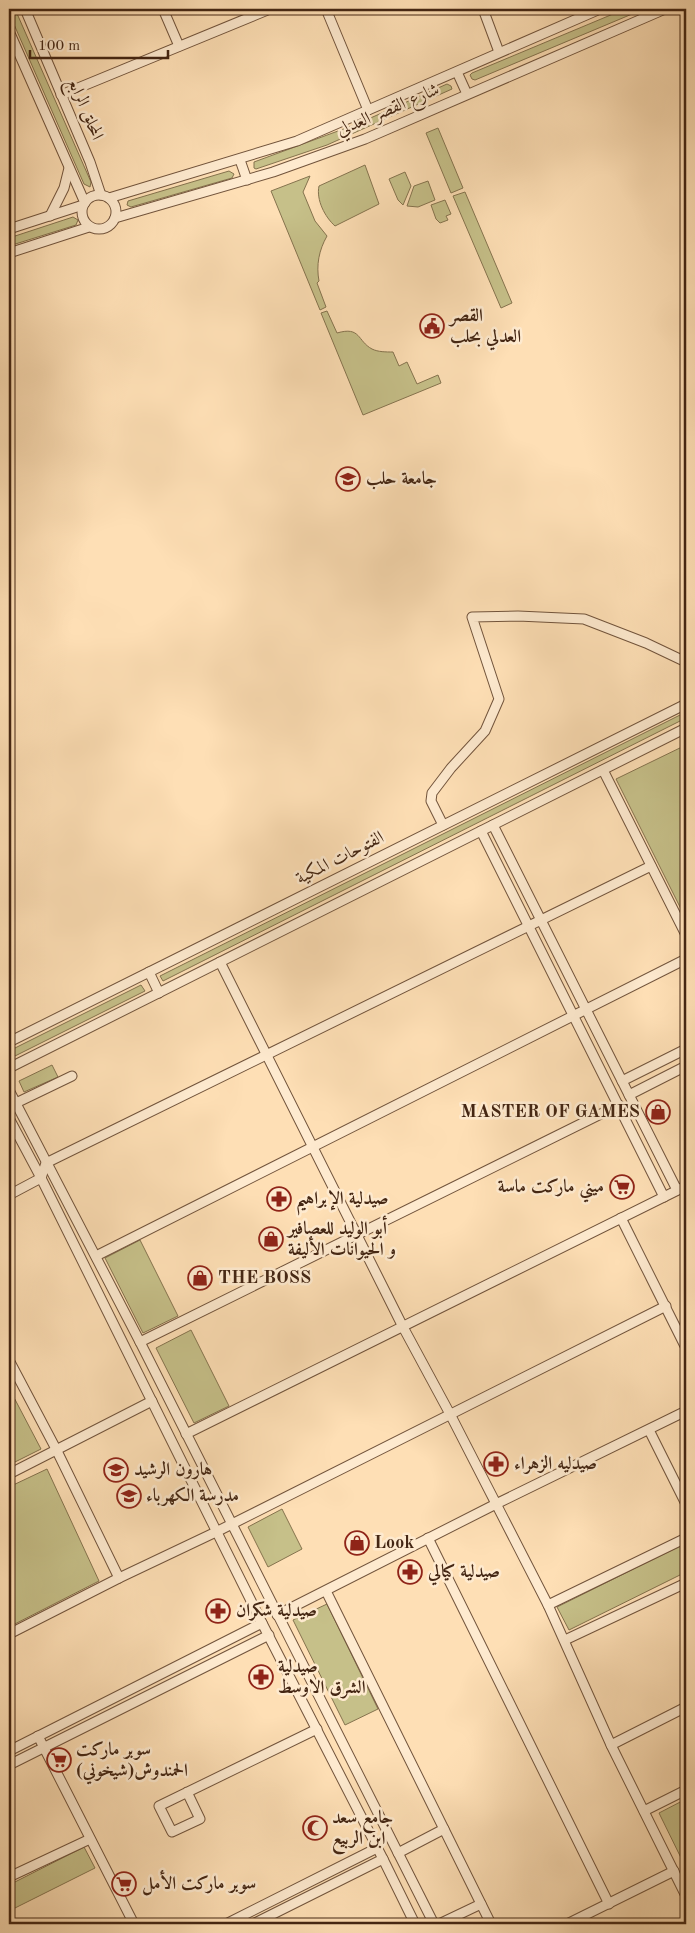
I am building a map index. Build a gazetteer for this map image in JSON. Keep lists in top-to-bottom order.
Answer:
{
  "streets": {
    "street": ["المحلق الرابع", "شارع القصر العدلي", "الفتوحات المكية"]
  },
  "crossings": [
    ["المحلق الرابع", "شارع القصر العدلي"]
  ],
  "places": {
    "public building": ["القصر العدلي بحلب"],
    "school or university": ["جامعة حلب", "هارون الرشيد", "مدرسة الكهرباء"],
    "shop": [
      "MASTER OF GAMES",
      "أبو الوليد للعصافير و الحيوانات الأليفة",
      "THE BOSS",
      "Look"
    ],
    "supermarket": ["ميني ماركت ماسة", "سوبر ماركت الحمندوش(شيخوني)", "سوبر ماركت الأمل"],
    "pharmacy": [
      "صيدلية الإبراهيم",
      "صيدليه الزهراء",
      "صيدلية كيالي",
      "صيدلية شكران",
      "صيدلية الشرق الاوسط"
    ],
    "mosque": ["جامع سعد ابن الربيع"]
  },
  "scale_bar": "100 m"
}
